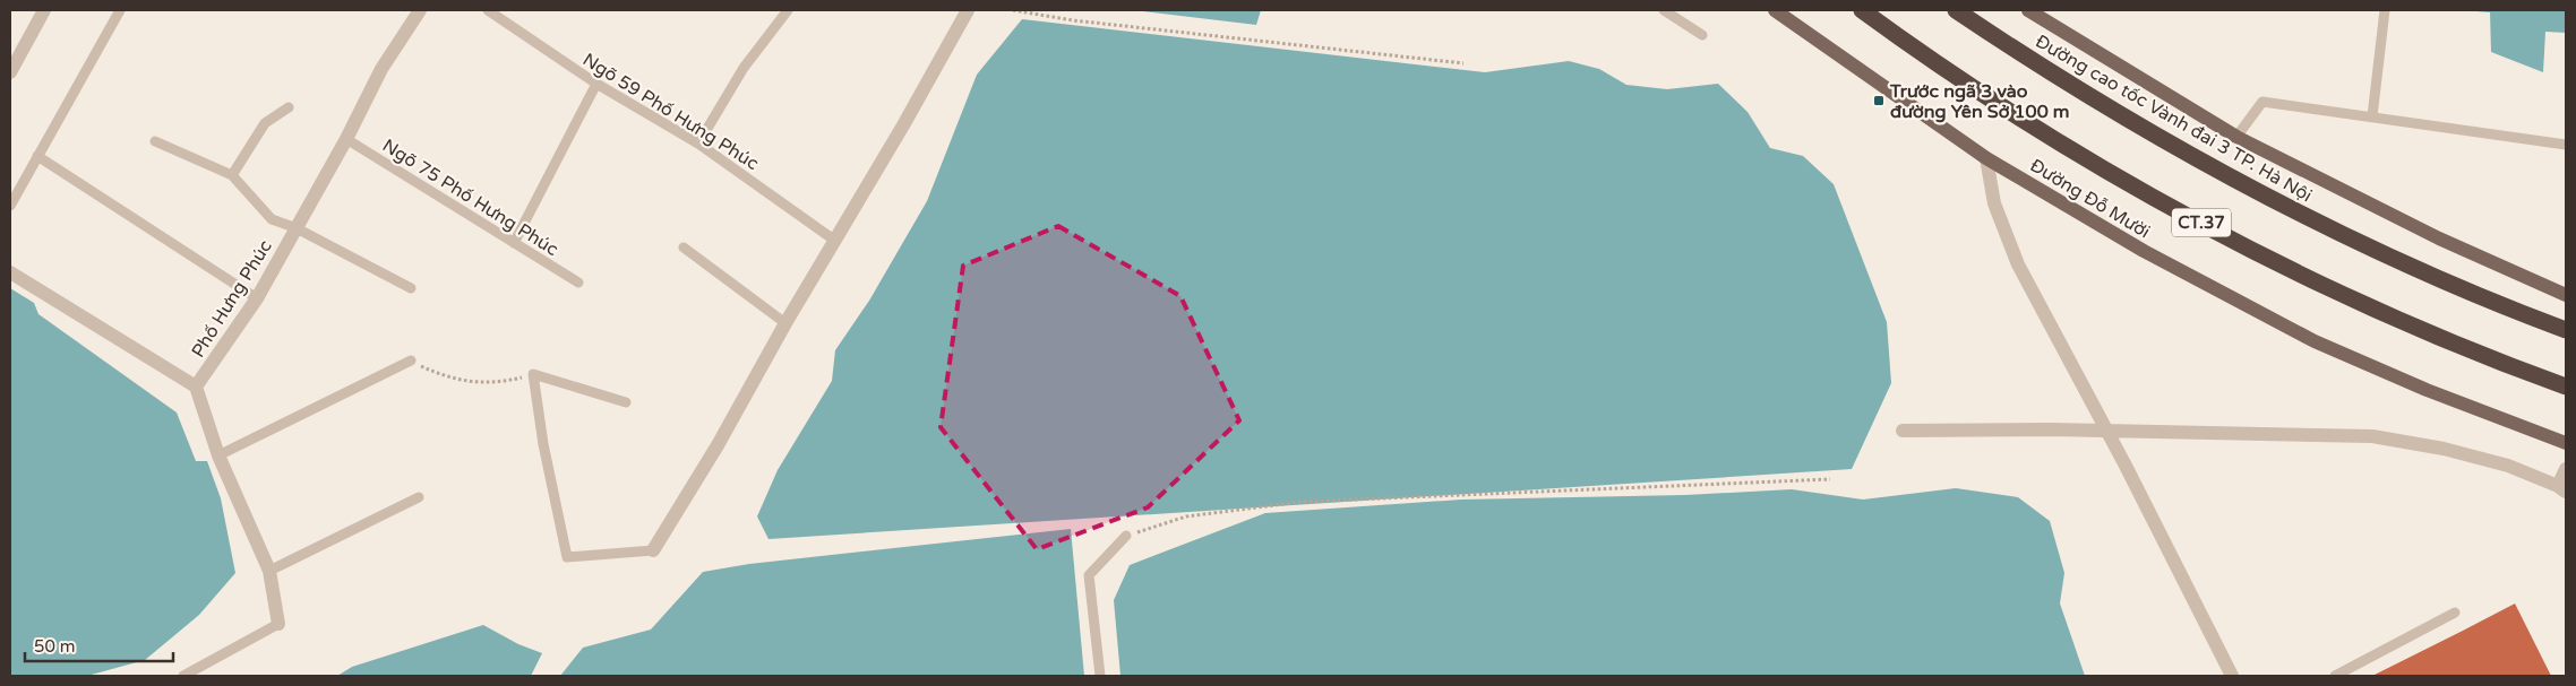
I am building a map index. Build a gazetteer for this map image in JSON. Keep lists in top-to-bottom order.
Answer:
{
  "streets": {
    "highway": ["Đường cao tốc Vành đai 3 TP. Hà Nội", "CT.37"],
    "main road": ["Đường Đỗ Mười"],
    "street": ["Phố Hưng Phúc"],
    "lane": ["Ngõ 59 Phố Hưng Phúc", "Ngõ 75 Phố Hưng Phúc"]
  },
  "crossings": [
    ["Ngõ 75 Phố Hưng Phúc", "Phố Hưng Phúc"]
  ],
  "places": {
    "transit": ["Trước ngã 3 vào đường Yên Sở 100 m"]
  },
  "scale_bar": "50 m"
}
